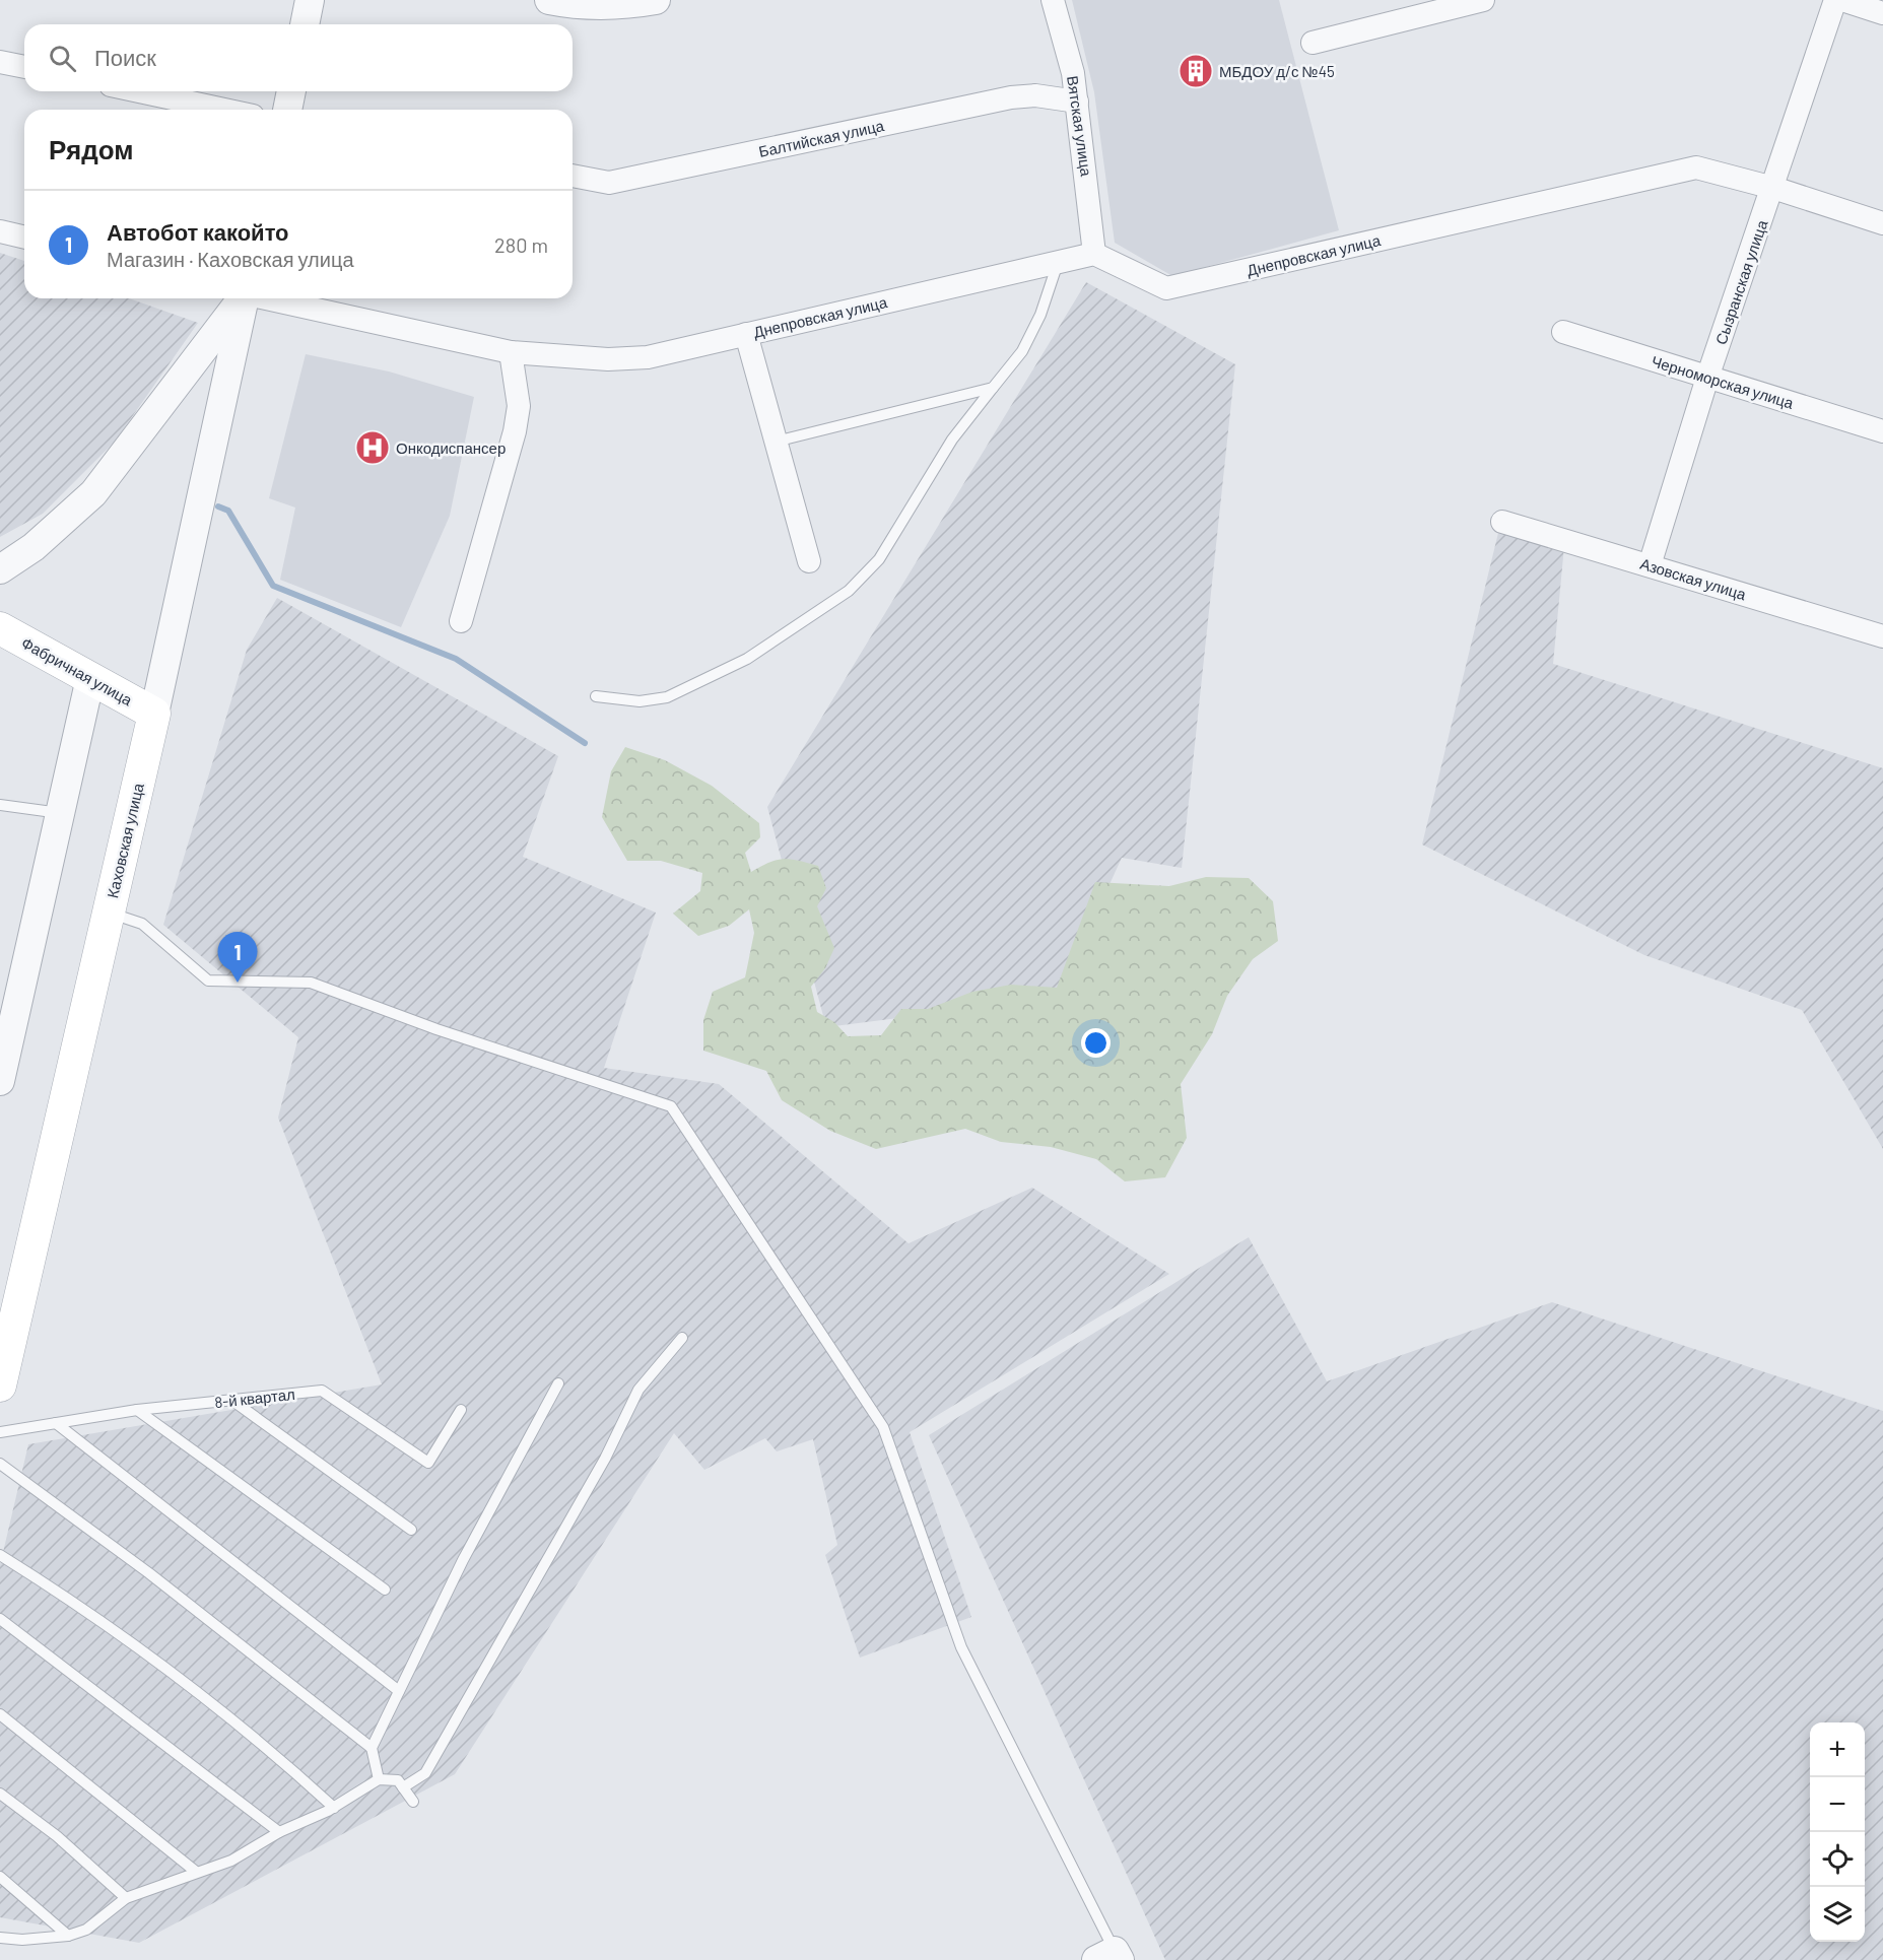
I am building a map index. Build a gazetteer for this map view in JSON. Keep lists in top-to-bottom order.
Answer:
{
  "streets": {
    "main road": ["Фабричная улица", "Каховская улица"],
    "street": [
      "Вятская улица",
      "Балтийская улица",
      "Днепровская улица",
      "Сызранская улица",
      "Черноморская улица",
      "Азовская улица"
    ],
    "lane": ["8-й квартал"]
  },
  "crossings": [
    ["Вятская улица", "Балтийская улица"],
    ["Вятская улица", "Днепровская улица"],
    ["Днепровская улица", "Сызранская улица"],
    ["Сызранская улица", "Черноморская улица"],
    ["Сызранская улица", "Азовская улица"],
    ["Фабричная улица", "Каховская улица"]
  ],
  "places": {
    "building": ["МБДОУ д/с №45"],
    "hospital": ["Онкодиспансер"]
  },
  "page": {
    "search": "Поиск",
    "heading": "Рядом",
    "list": [
      {
        "mark": "1",
        "name": "Автобот какойто",
        "note": "Магазин · Каховская улица",
        "value": "280 m"
      }
    ],
    "pins": "1",
    "map_buttons": ["+", "−"]
  }
}
